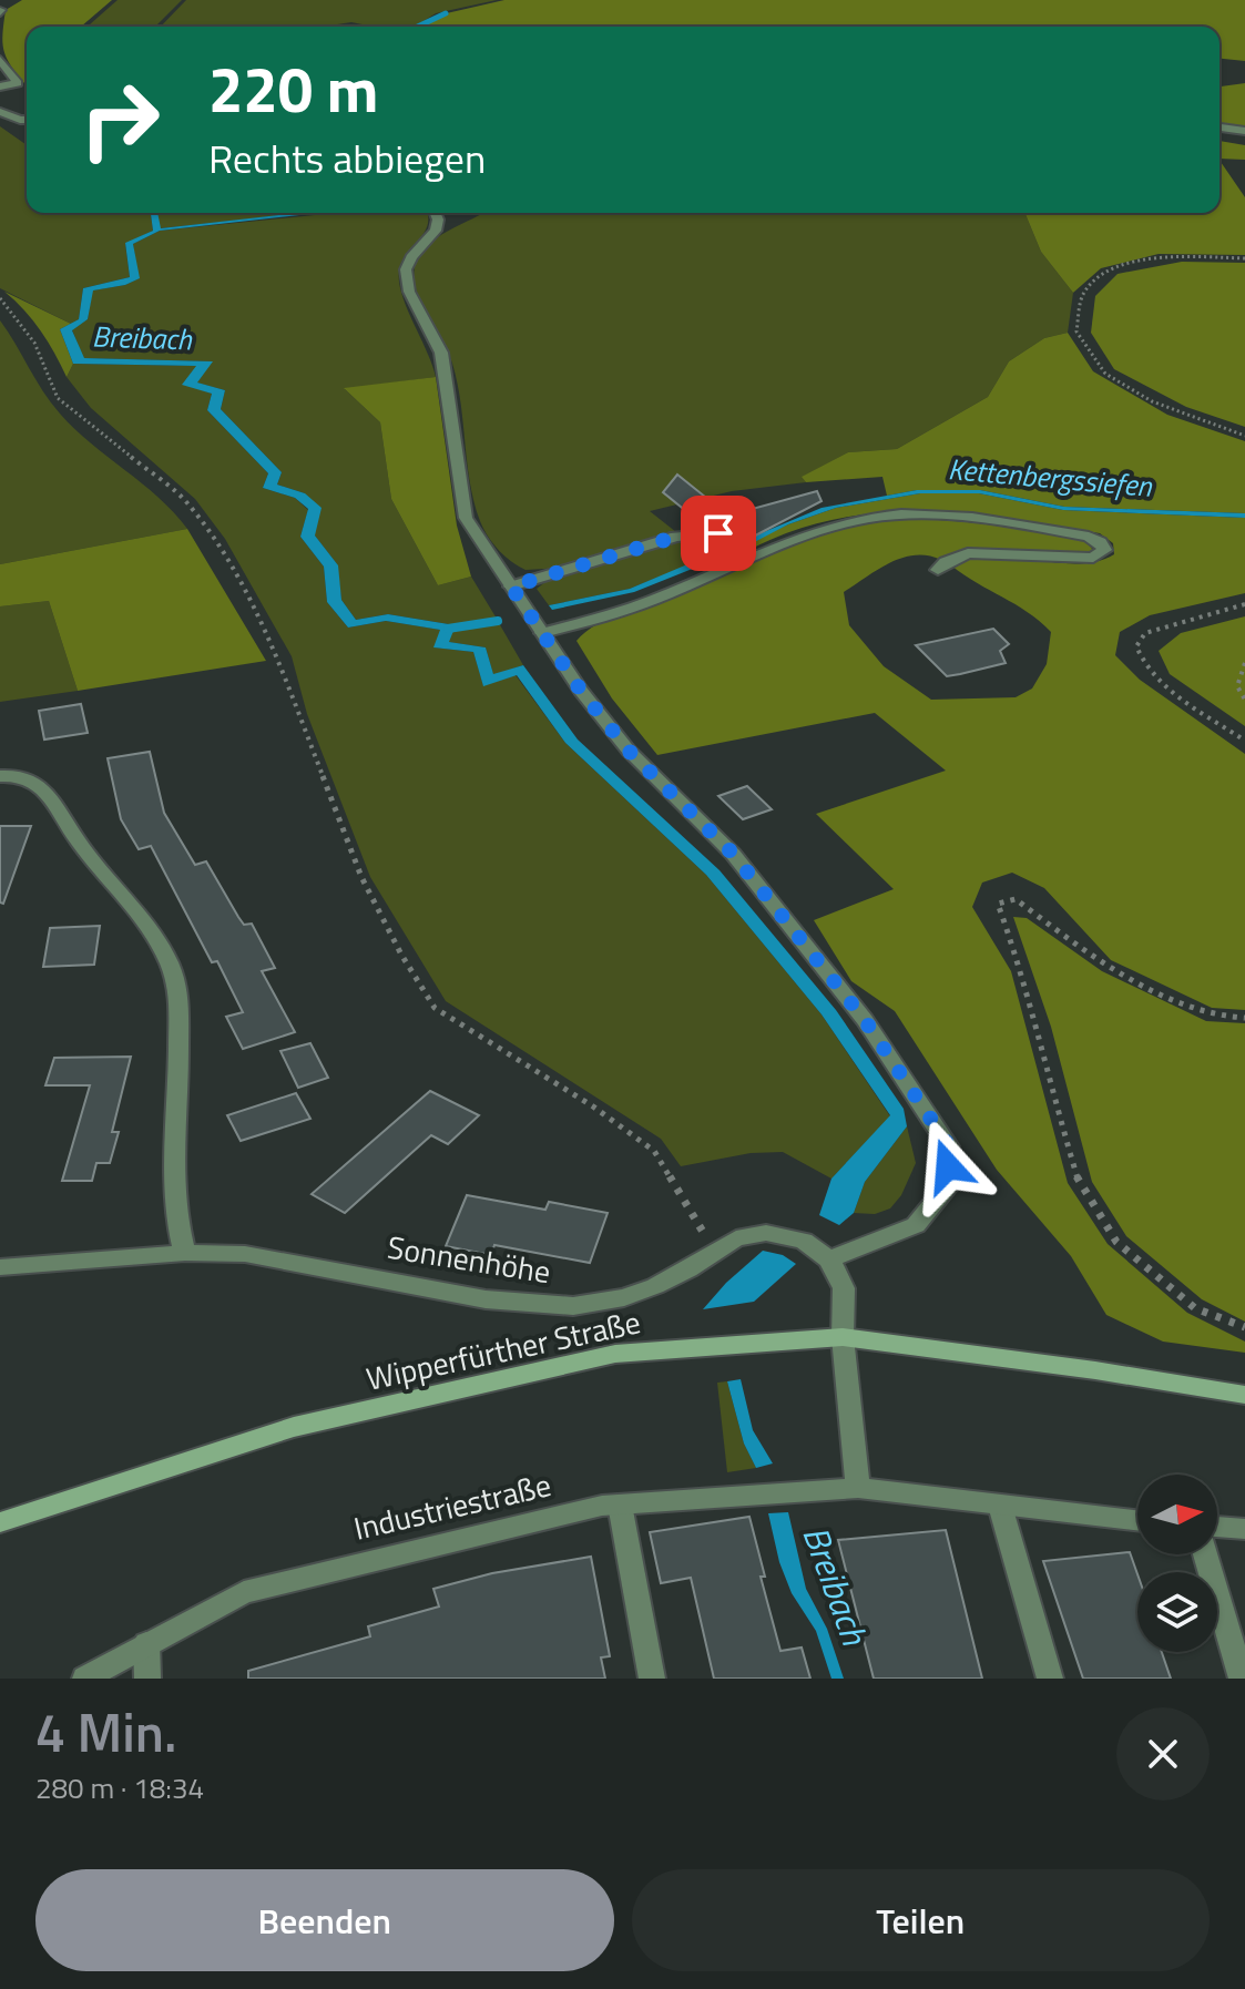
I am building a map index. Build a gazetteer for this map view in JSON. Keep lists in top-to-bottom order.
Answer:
{
  "streets": {
    "main road": ["Wipperfürther Straße"],
    "street": ["Sonnenhöhe", "Industriestraße"]
  },
  "water": ["Breibach", "Kettenbergssiefen"],
  "north": "right",
  "page": {
    "turn": ["220 m", "Rechts abbiegen"],
    "heading": ["4 Min.", "280 m · 18:34"],
    "buttons": ["Beenden", "Teilen"]
  }
}
